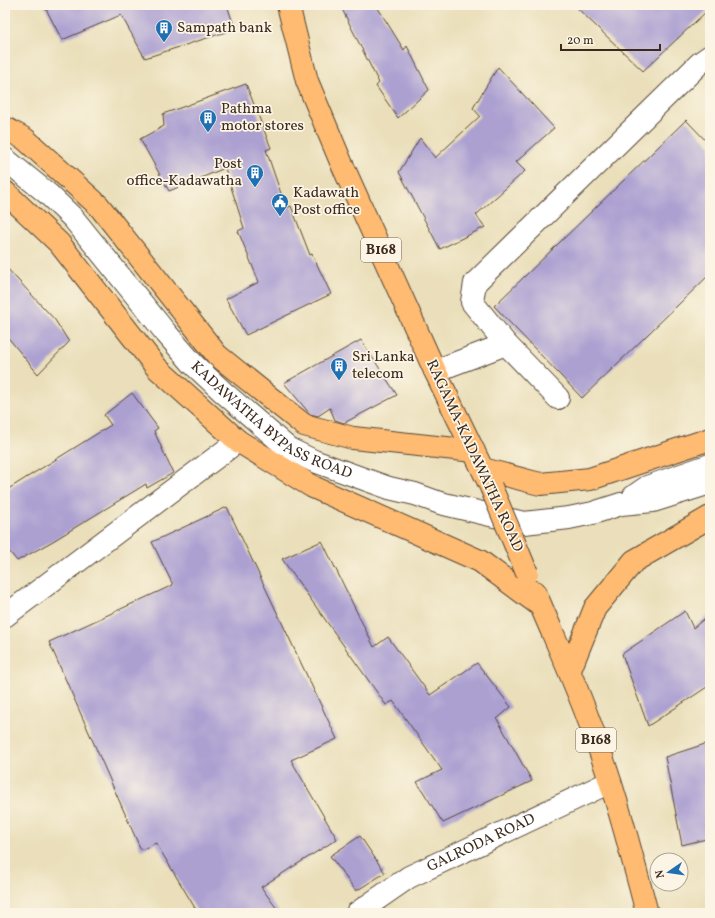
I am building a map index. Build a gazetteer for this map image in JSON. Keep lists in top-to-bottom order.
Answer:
{
  "streets": {
    "main road": ["B168", "RAGAMA-KADAWATHA ROAD"],
    "street": ["KADAWATHA BYPASS ROAD", "GALRODA ROAD"]
  },
  "crossings": [
    ["RAGAMA-KADAWATHA ROAD", "GALRODA ROAD"]
  ],
  "places": {
    "building": [
      "Sampath bank",
      "Pathma motor stores",
      "Post office-Kadawatha",
      "Sri Lanka telecom"
    ],
    "public building": ["Kadawath Post office"]
  },
  "scale_bar": "20 m",
  "north": "left"
}
